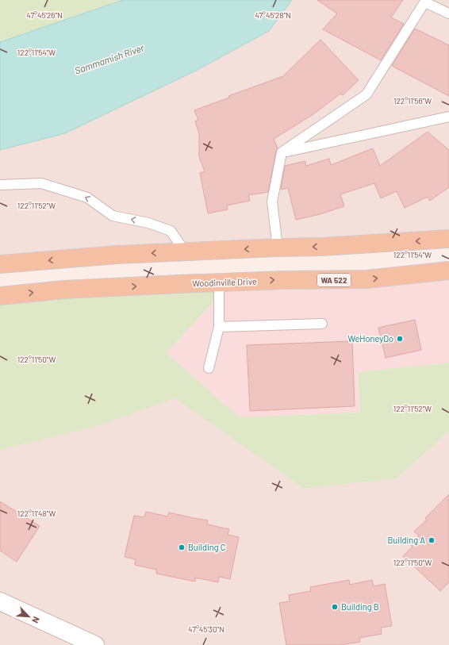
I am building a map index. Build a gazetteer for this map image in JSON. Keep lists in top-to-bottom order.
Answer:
{
  "streets": {
    "main road": ["WA 522", "Woodinville Drive"]
  },
  "water": ["Sammamish River"],
  "places": [
    "WeHoneyDo",
    "Building A",
    "Building C",
    "Building B"
  ],
  "north": "bottom right",
  "coordinates": [
    "47°45'26\"N",
    "47°45'28\"N",
    "122°11'54\"W",
    "122°11'56\"W",
    "122°11'52\"W",
    "122°11'50\"W",
    "122°11'48\"W",
    "47°45'30\"N"
  ]
}
